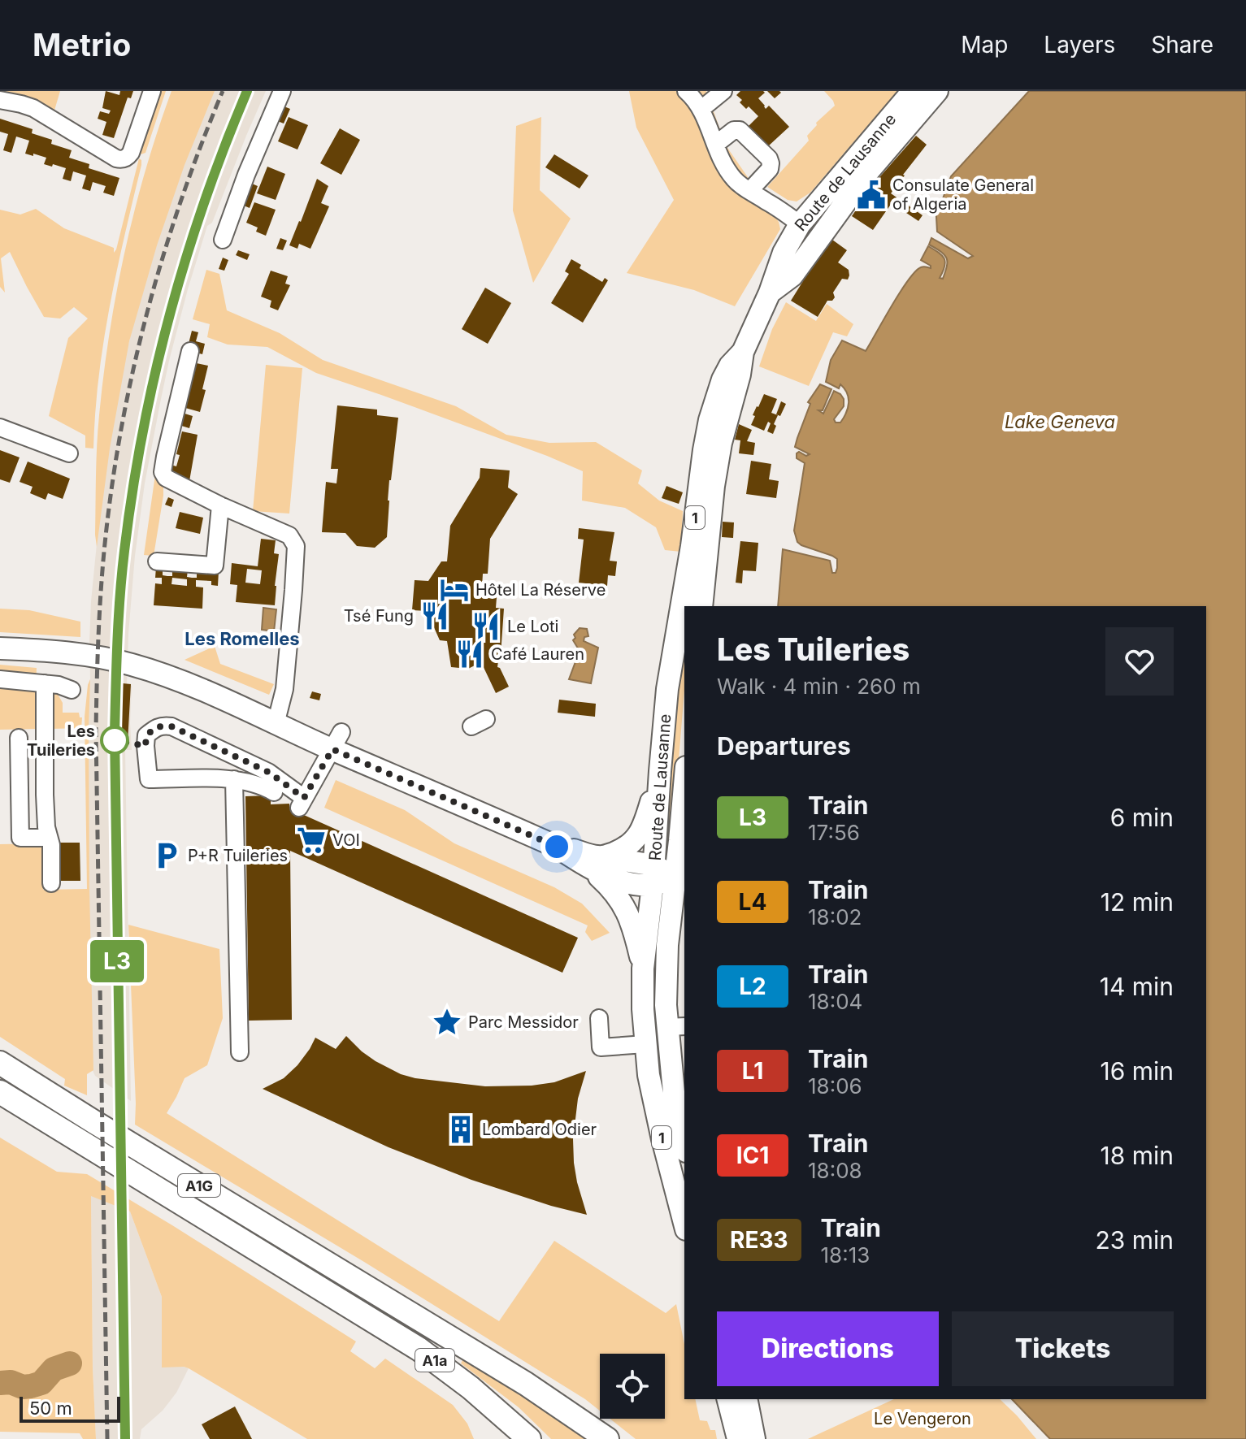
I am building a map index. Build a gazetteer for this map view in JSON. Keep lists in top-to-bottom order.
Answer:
{
  "streets": {
    "highway": ["A1G", "A1a"],
    "main road": ["Route de Lausanne", "1"]
  },
  "crossings": [
    ["A1G", "A1a"]
  ],
  "districts": ["Les Romelles"],
  "water": ["Lake Geneva"],
  "parks": ["Le Vengeron"],
  "places": {
    "public building": ["Consulate General of Algeria"],
    "hotel": ["Hôtel La Réserve"],
    "restaurant": ["Tsé Fung", "Le Loti", "Café Lauren"],
    "other": ["Les Tuileries"],
    "supermarket": ["VOI"],
    "parking": ["P+R Tuileries"],
    "place": ["Parc Messidor"],
    "building": ["Lombard Odier"]
  },
  "scale_bar": "50 m",
  "page": {
    "header": "Metrio",
    "nav": ["Map", "Layers", "Share"],
    "on_map": "L3",
    "heading": [
      ["Les Tuileries", "Walk · 4 min · 260 m"],
      "Departures"
    ],
    "list": [
      {
        "mark": "L3",
        "name": "Train",
        "note": "17:56",
        "value": "6 min"
      },
      {
        "mark": "L4",
        "name": "Train",
        "note": "18:02",
        "value": "12 min"
      },
      {
        "mark": "L2",
        "name": "Train",
        "note": "18:04",
        "value": "14 min"
      },
      {
        "mark": "L1",
        "name": "Train",
        "note": "18:06",
        "value": "16 min"
      },
      {
        "mark": "IC1",
        "name": "Train",
        "note": "18:08",
        "value": "18 min"
      },
      {
        "mark": "RE33",
        "name": "Train",
        "note": "18:13",
        "value": "23 min"
      }
    ],
    "buttons": ["Directions", "Tickets"],
    "scale": "50 m"
  }
}
